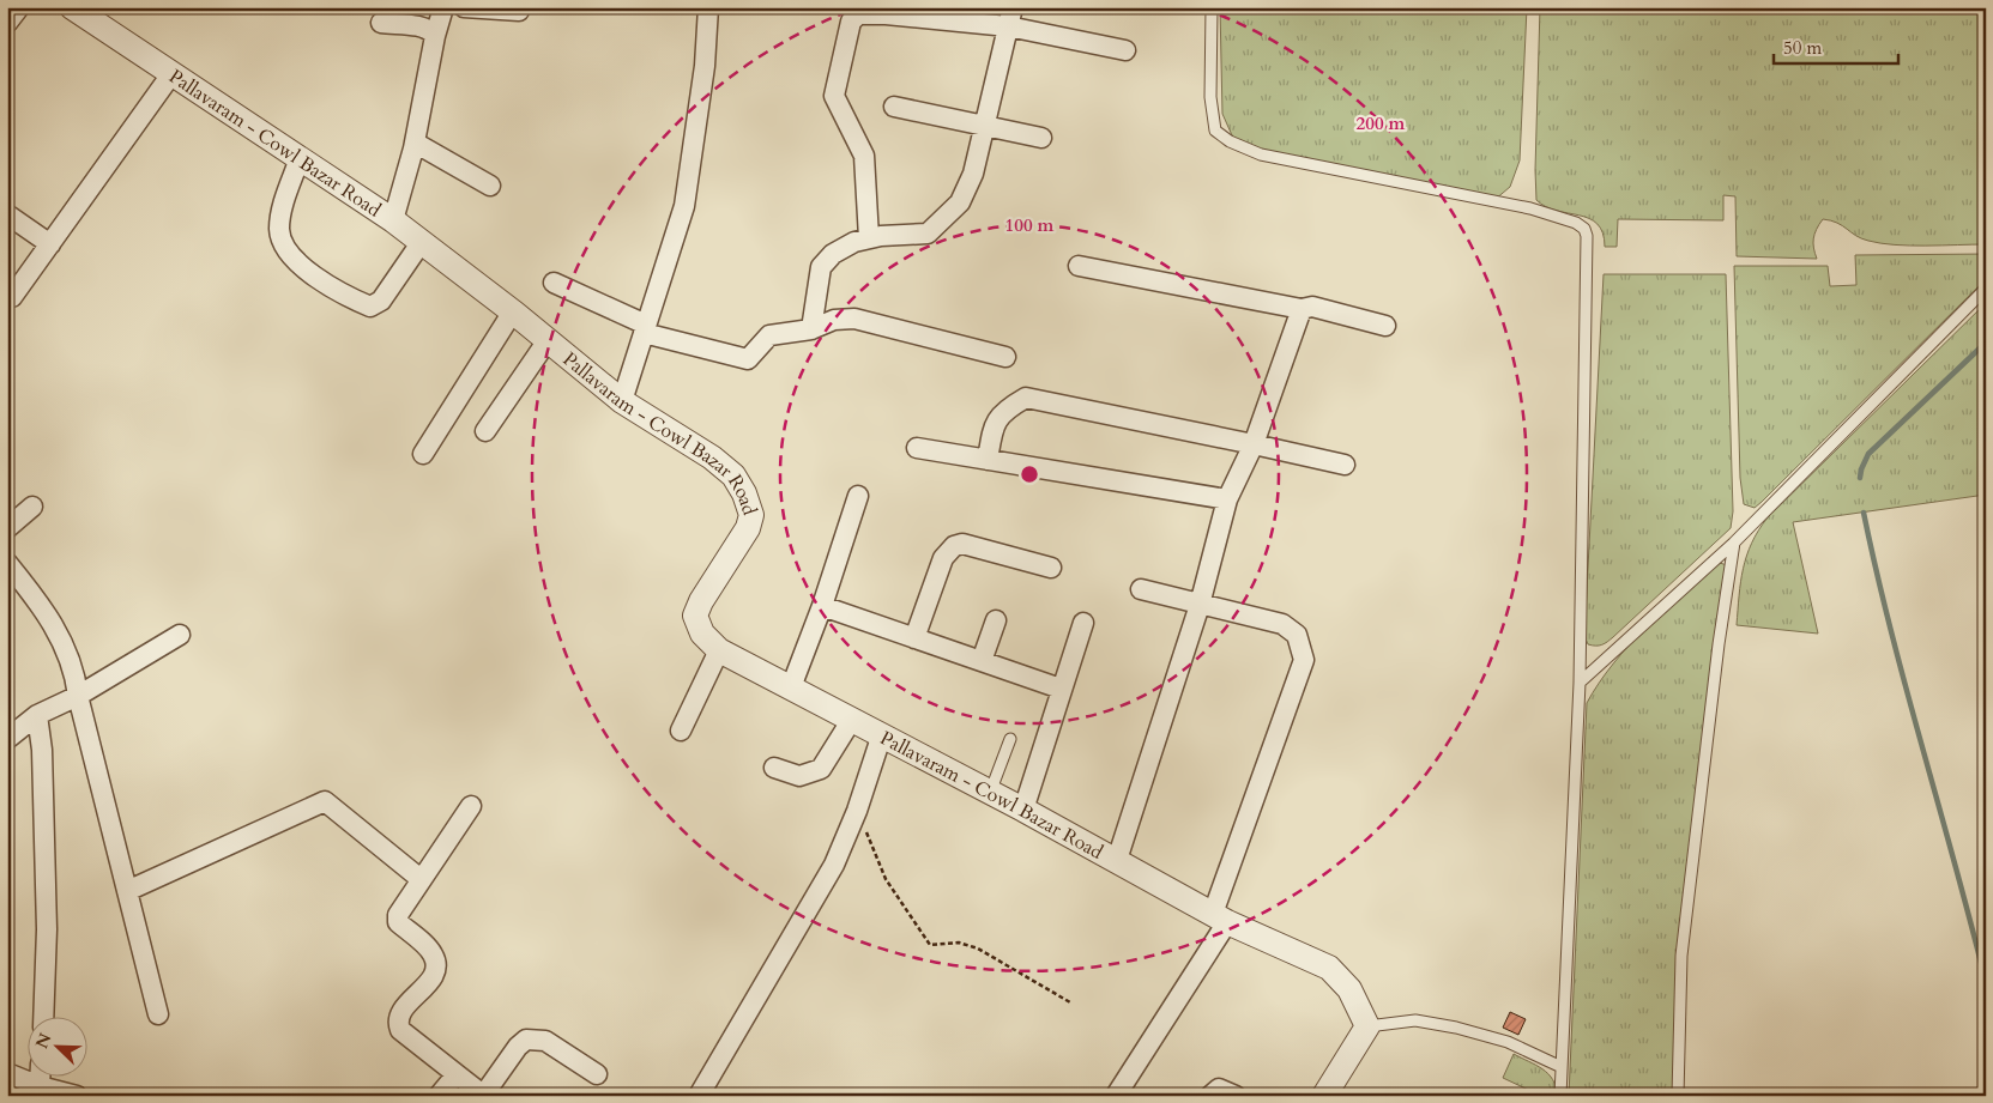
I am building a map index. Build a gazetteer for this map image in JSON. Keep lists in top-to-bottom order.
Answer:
{
  "streets": {
    "street": ["Pallavaram - Cowl Bazar Road"]
  },
  "scale_bar": "50 m",
  "north": "top left",
  "rings": ["200 m", "100 m"]
}
